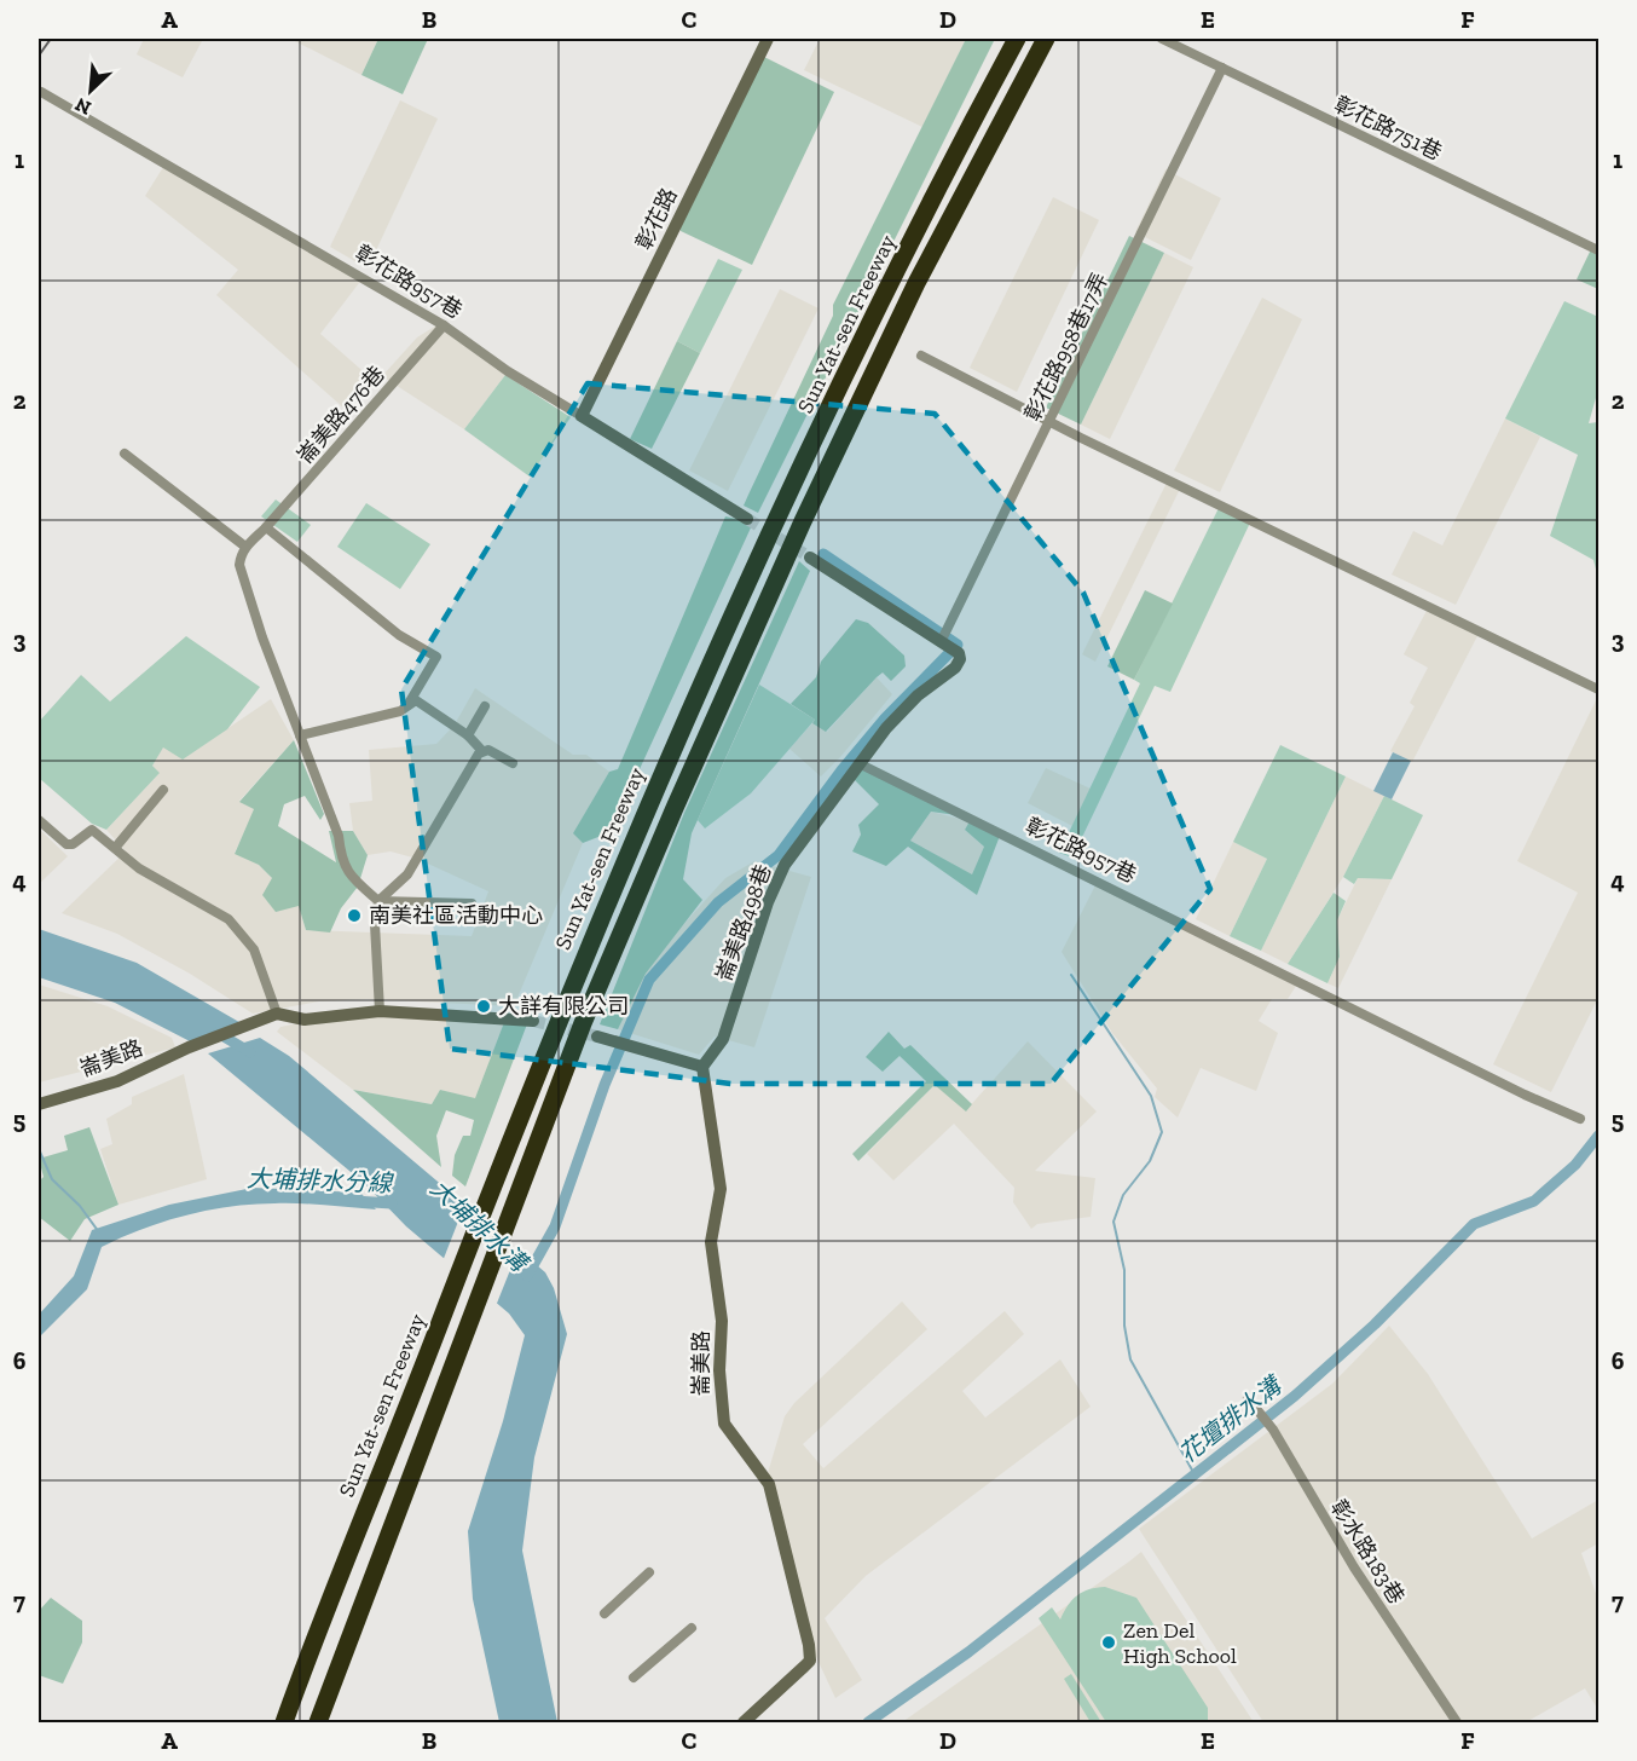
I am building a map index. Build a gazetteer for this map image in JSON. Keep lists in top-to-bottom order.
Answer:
{
  "streets": {
    "highway": ["Sun Yat-sen Freeway"],
    "street": [
      "彰花路751巷",
      "彰花路",
      "彰花路957巷",
      "彰花路958巷17弄",
      "崙美路476巷",
      "崙美路498巷",
      "崙美路",
      "彰水路183巷"
    ]
  },
  "crossings": [
    ["彰花路751巷", "彰花路958巷17弄"],
    ["彰花路", "彰花路957巷"],
    ["彰花路957巷", "崙美路476巷"],
    ["彰花路957巷", "崙美路498巷"],
    ["崙美路498巷", "崙美路"]
  ],
  "water": ["大埔排水分線", "大埔排水溝", "花壇排水溝"],
  "places": ["南美社區活動中心", "大詳有限公司", "Zen Del High School"],
  "north": "bottom left",
  "grid": {
    "columns": [
      "A",
      "B",
      "C",
      "D",
      "E",
      "F"
    ],
    "rows": [
      "1",
      "2",
      "3",
      "4",
      "5",
      "6",
      "7"
    ]
  }
}
